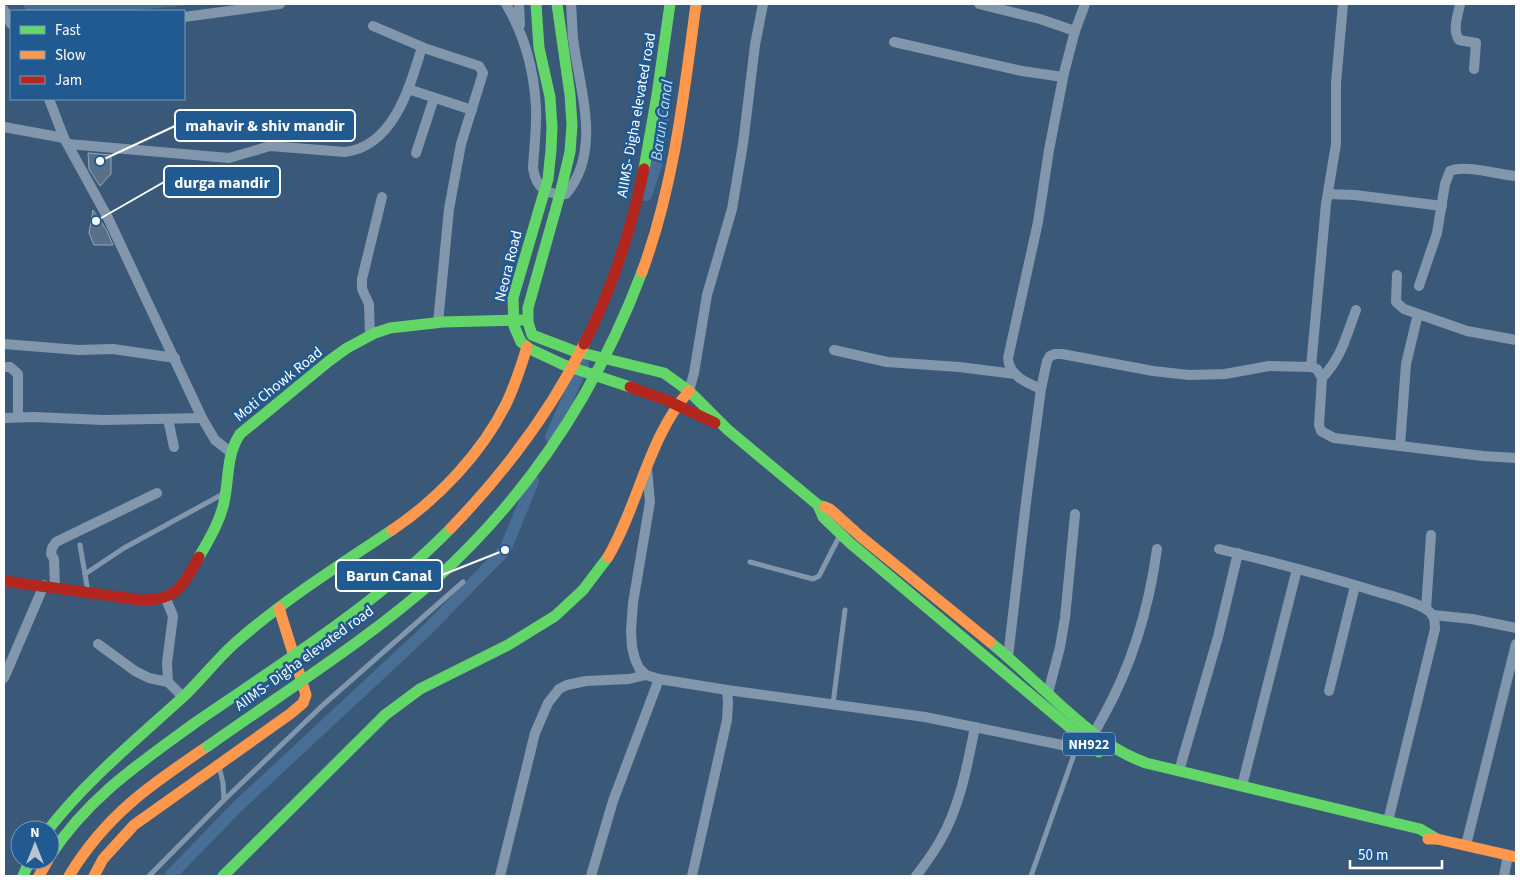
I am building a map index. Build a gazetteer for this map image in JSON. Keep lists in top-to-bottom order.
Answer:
{
  "streets": {
    "main road": [
      "AIIMS- Digha elevated road",
      "Neora Road",
      "Moti Chowk Road",
      "NH922"
    ]
  },
  "crossings": [
    ["Neora Road", "Moti Chowk Road"]
  ],
  "water": ["Barun Canal"],
  "places": ["mahavir & shiv mandir", "durga mandir", "Barun Canal"],
  "legend": ["Fast", "Slow", "Jam"],
  "scale_bar": "50 m",
  "north": "top"
}
